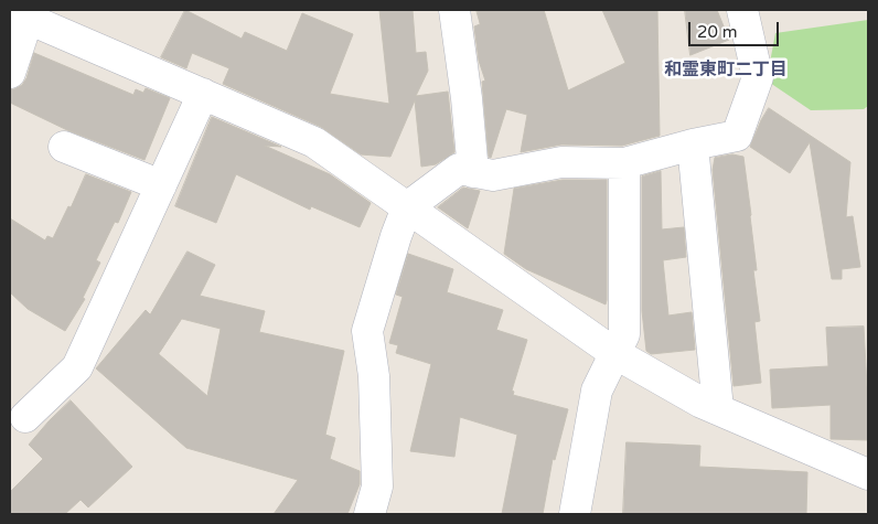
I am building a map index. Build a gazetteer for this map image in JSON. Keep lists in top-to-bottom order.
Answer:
{
  "districts": ["和霊東町二丁目"],
  "scale_bar": "20 m"
}
